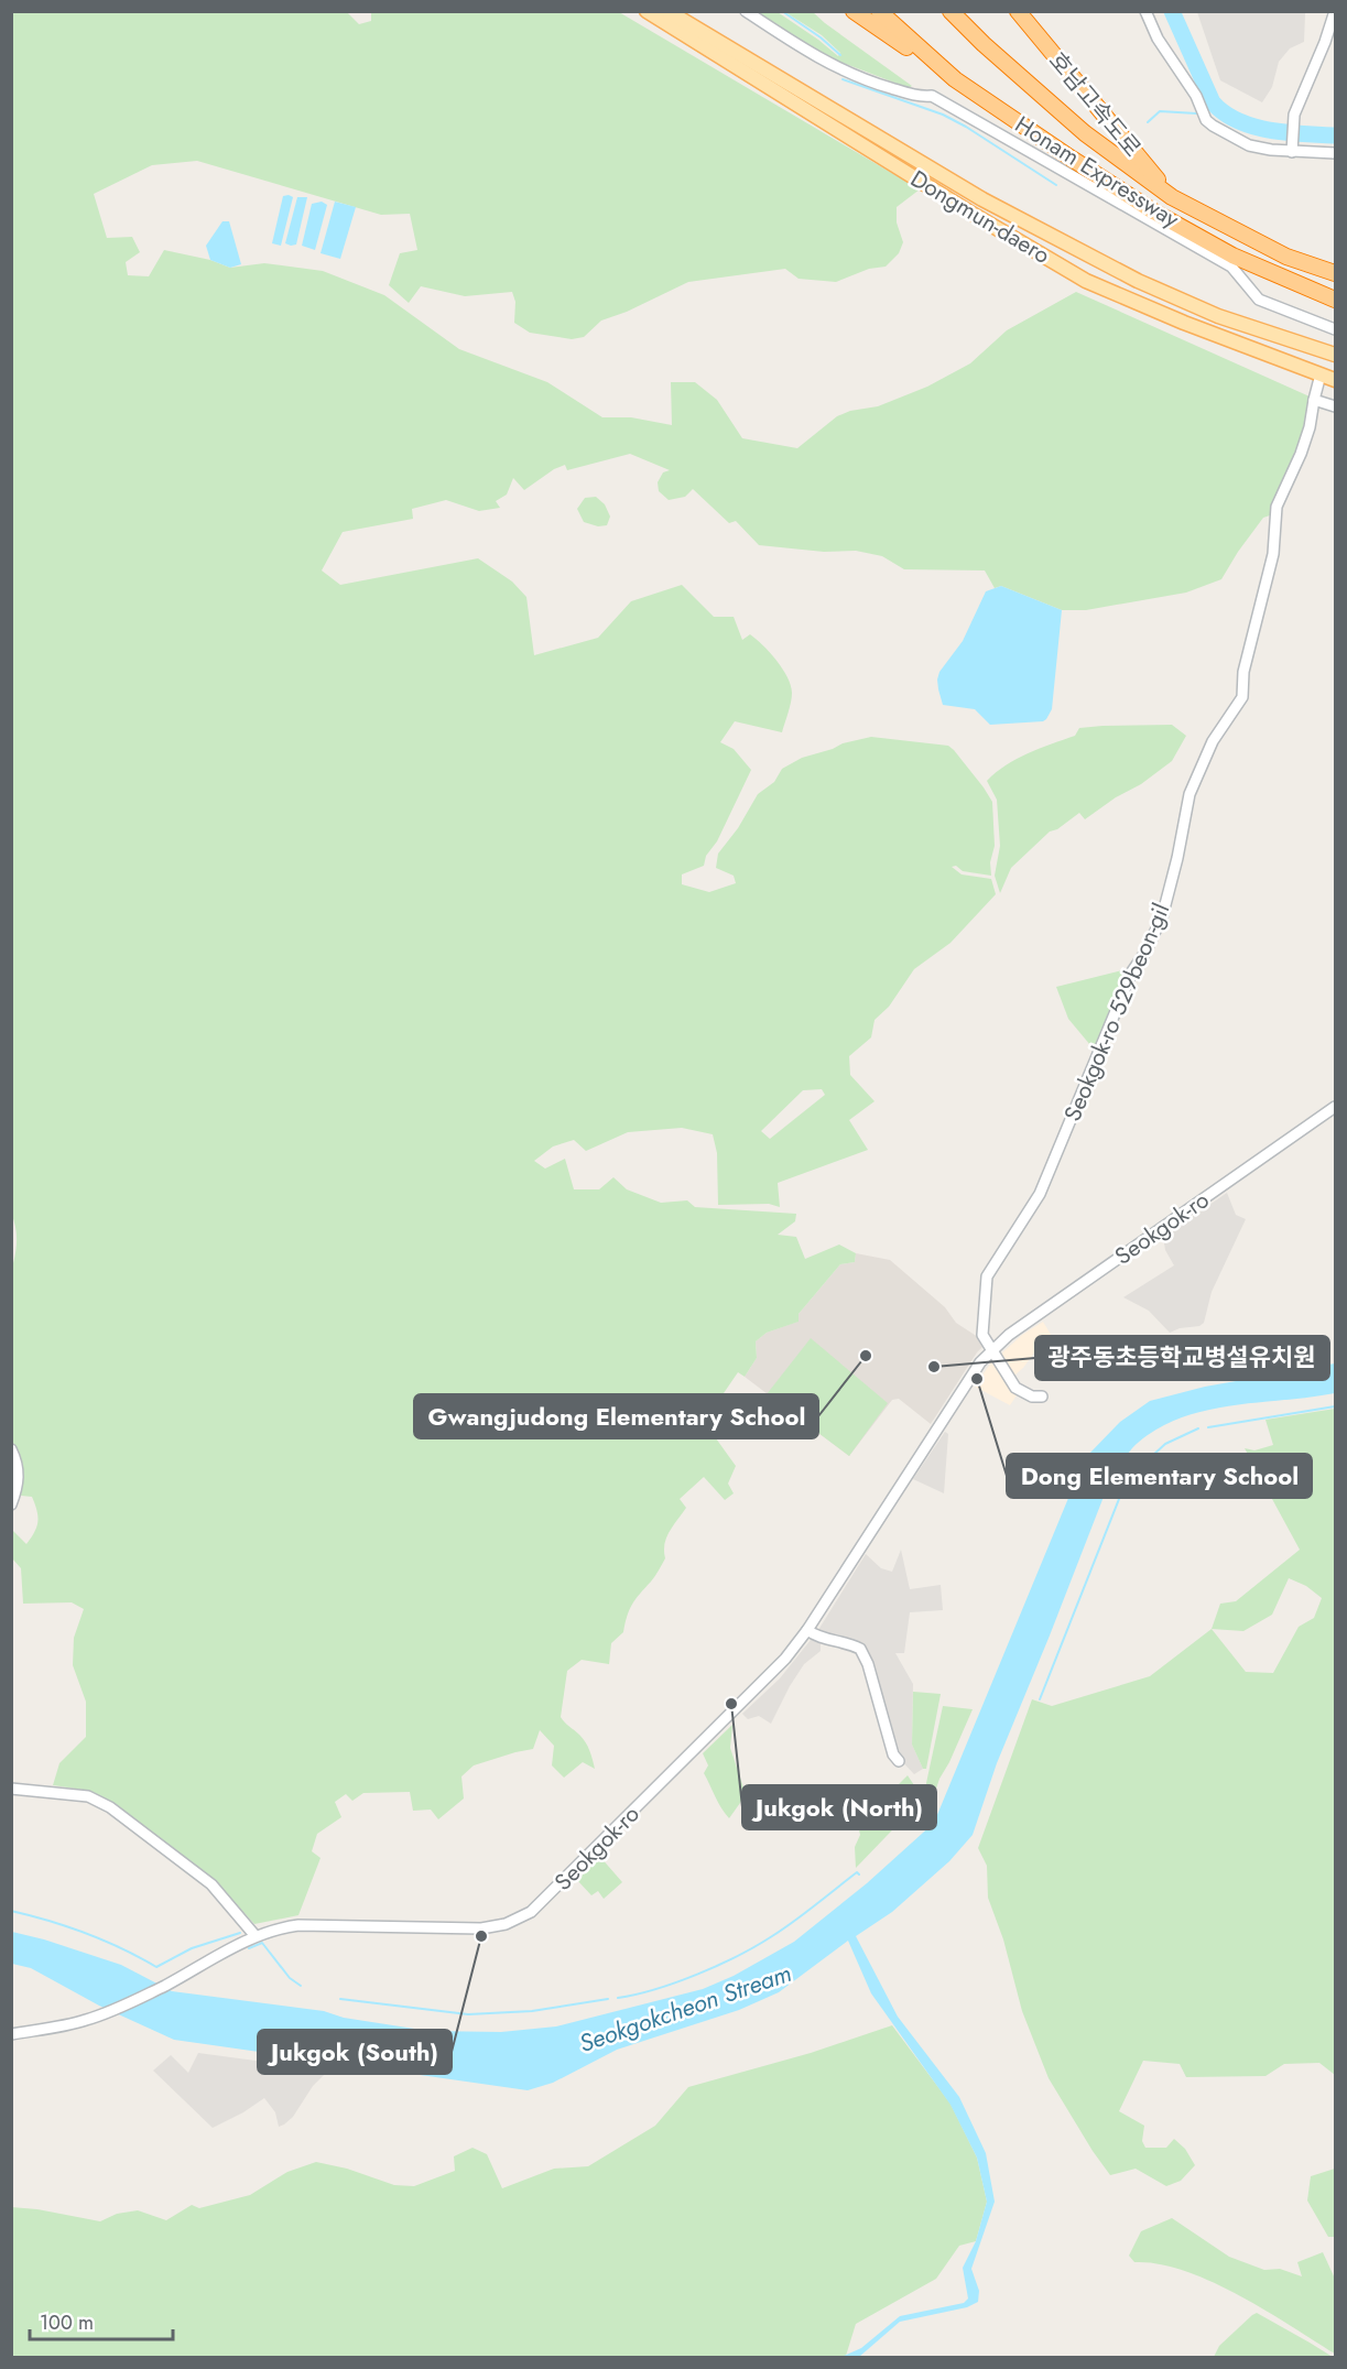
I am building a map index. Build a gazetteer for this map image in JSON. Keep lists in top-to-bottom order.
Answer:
{
  "streets": {
    "highway": ["호남고속도로", "Honam Expressway"],
    "main road": ["Dongmun-daero"],
    "street": ["Seokgok-ro 529beon-gil", "Seokgok-ro"]
  },
  "crossings": [
    ["호남고속도로", "Honam Expressway"],
    ["Dongmun-daero", "Seokgok-ro 529beon-gil"],
    ["Seokgok-ro 529beon-gil", "Seokgok-ro"]
  ],
  "water": ["Seokgokcheon Stream"],
  "places": [
    "Gwangjudong Elementary School",
    "광주동초등학교병설유치원",
    "Dong Elementary School",
    "Jukgok (North)",
    "Jukgok (South)"
  ],
  "scale_bar": "100 m"
}
